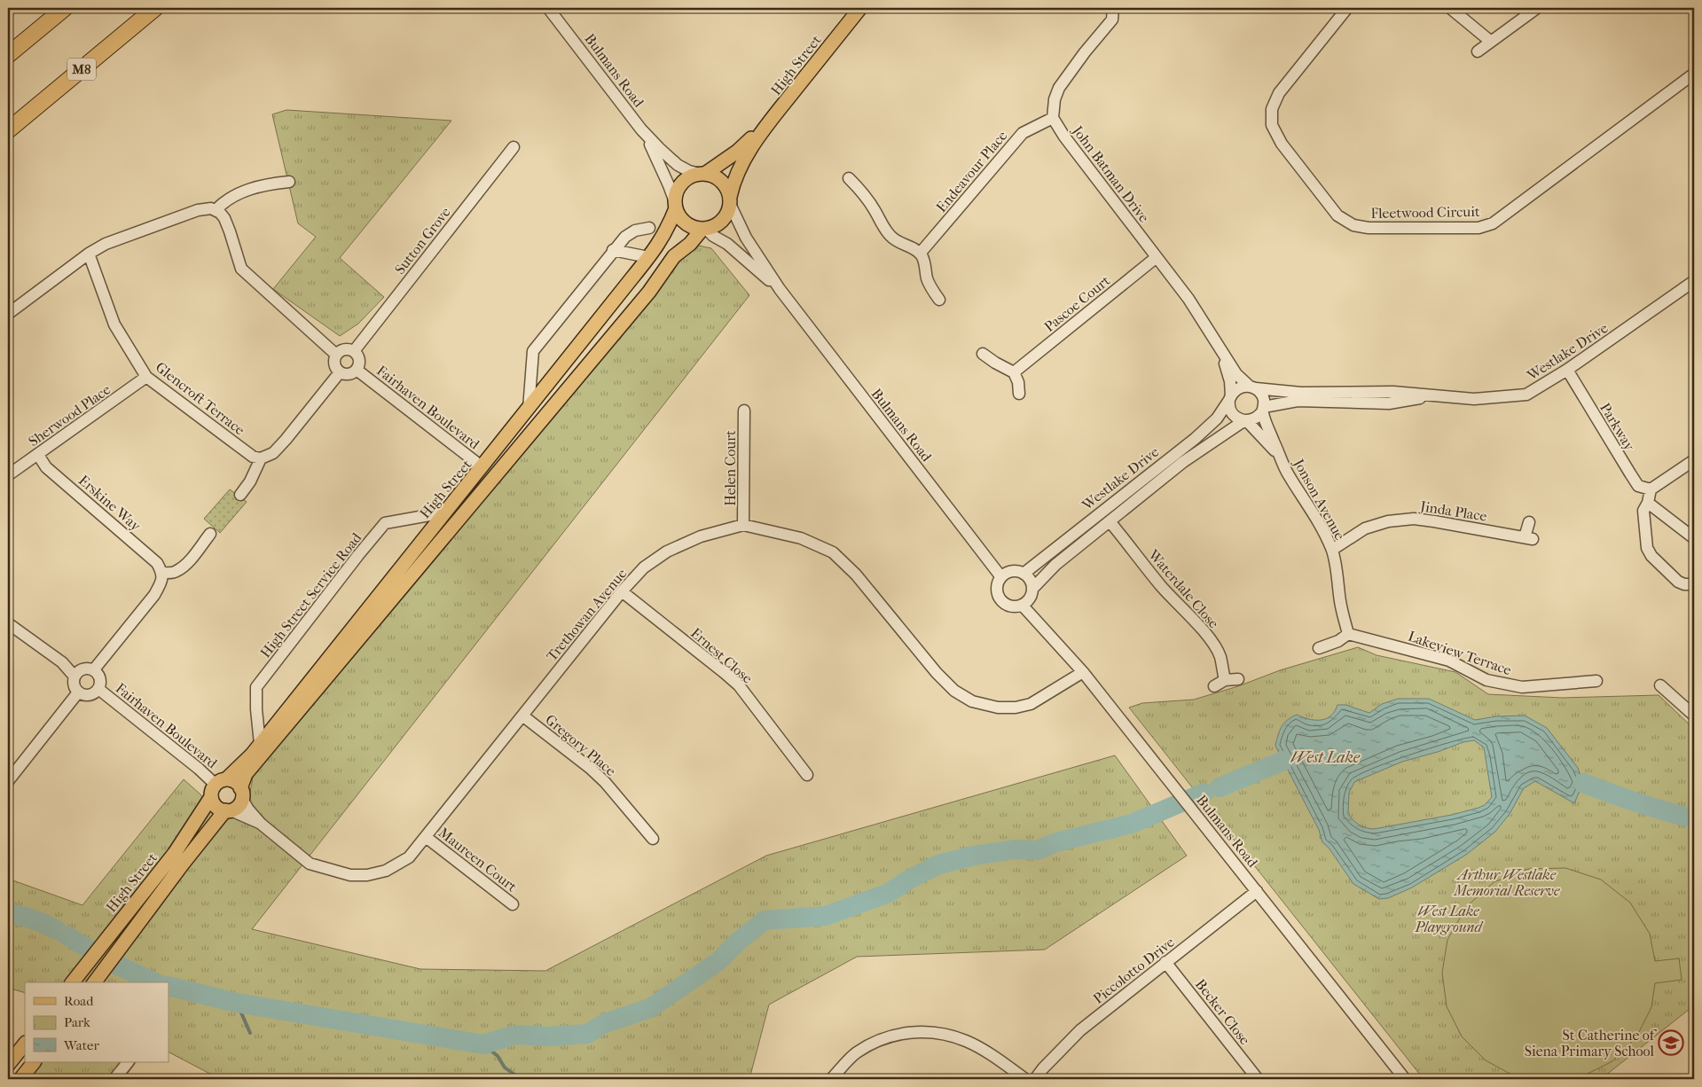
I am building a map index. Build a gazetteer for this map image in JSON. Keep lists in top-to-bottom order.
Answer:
{
  "streets": {
    "highway": ["M8"],
    "main road": ["High Street"],
    "street": [
      "Bulmans Road",
      "Endeavour Place",
      "John Batman Drive",
      "Fleetwood Circuit",
      "Sutton Grove",
      "Pascoe Court",
      "Westlake Drive",
      "Glencroft Terrace",
      "Fairhaven Boulevard",
      "Sherwood Place",
      "Parkway",
      "Helen Court",
      "Jonson Avenue",
      "Erskine Way",
      "Jinda Place",
      "Waterdale Close",
      "High Street Service Road",
      "Trethowan Avenue",
      "Lakeview Terrace",
      "Ernest Close",
      "Gregory Place",
      "Maureen Court",
      "Piccolotto Drive",
      "Becker Close"
    ]
  },
  "crossings": [
    ["High Street", "Bulmans Road"],
    ["High Street", "Fairhaven Boulevard"],
    ["High Street", "High Street Service Road"],
    ["High Street", "Trethowan Avenue"],
    ["Bulmans Road", "Westlake Drive"],
    ["Bulmans Road", "Trethowan Avenue"],
    ["Bulmans Road", "Piccolotto Drive"],
    ["Endeavour Place", "John Batman Drive"],
    ["John Batman Drive", "Pascoe Court"],
    ["John Batman Drive", "Westlake Drive"],
    ["John Batman Drive", "Jonson Avenue"],
    ["Sutton Grove", "Fairhaven Boulevard"],
    ["Westlake Drive", "Parkway"],
    ["Westlake Drive", "Jonson Avenue"],
    ["Westlake Drive", "Waterdale Close"],
    ["Glencroft Terrace", "Sherwood Place"],
    ["Fairhaven Boulevard", "Trethowan Avenue"],
    ["Sherwood Place", "Erskine Way"],
    ["Helen Court", "Trethowan Avenue"],
    ["Jonson Avenue", "Jinda Place"],
    ["Jonson Avenue", "Lakeview Terrace"],
    ["Trethowan Avenue", "Ernest Close"],
    ["Trethowan Avenue", "Gregory Place"],
    ["Trethowan Avenue", "Maureen Court"],
    ["Piccolotto Drive", "Becker Close"]
  ],
  "water": ["West Lake"],
  "parks": ["Arthur Westlake Memorial Reserve", "West Lake Playground"],
  "places": {
    "school or university": ["St Catherine of Siena Primary School"]
  },
  "legend": ["Road", "Park", "Water"]
}
